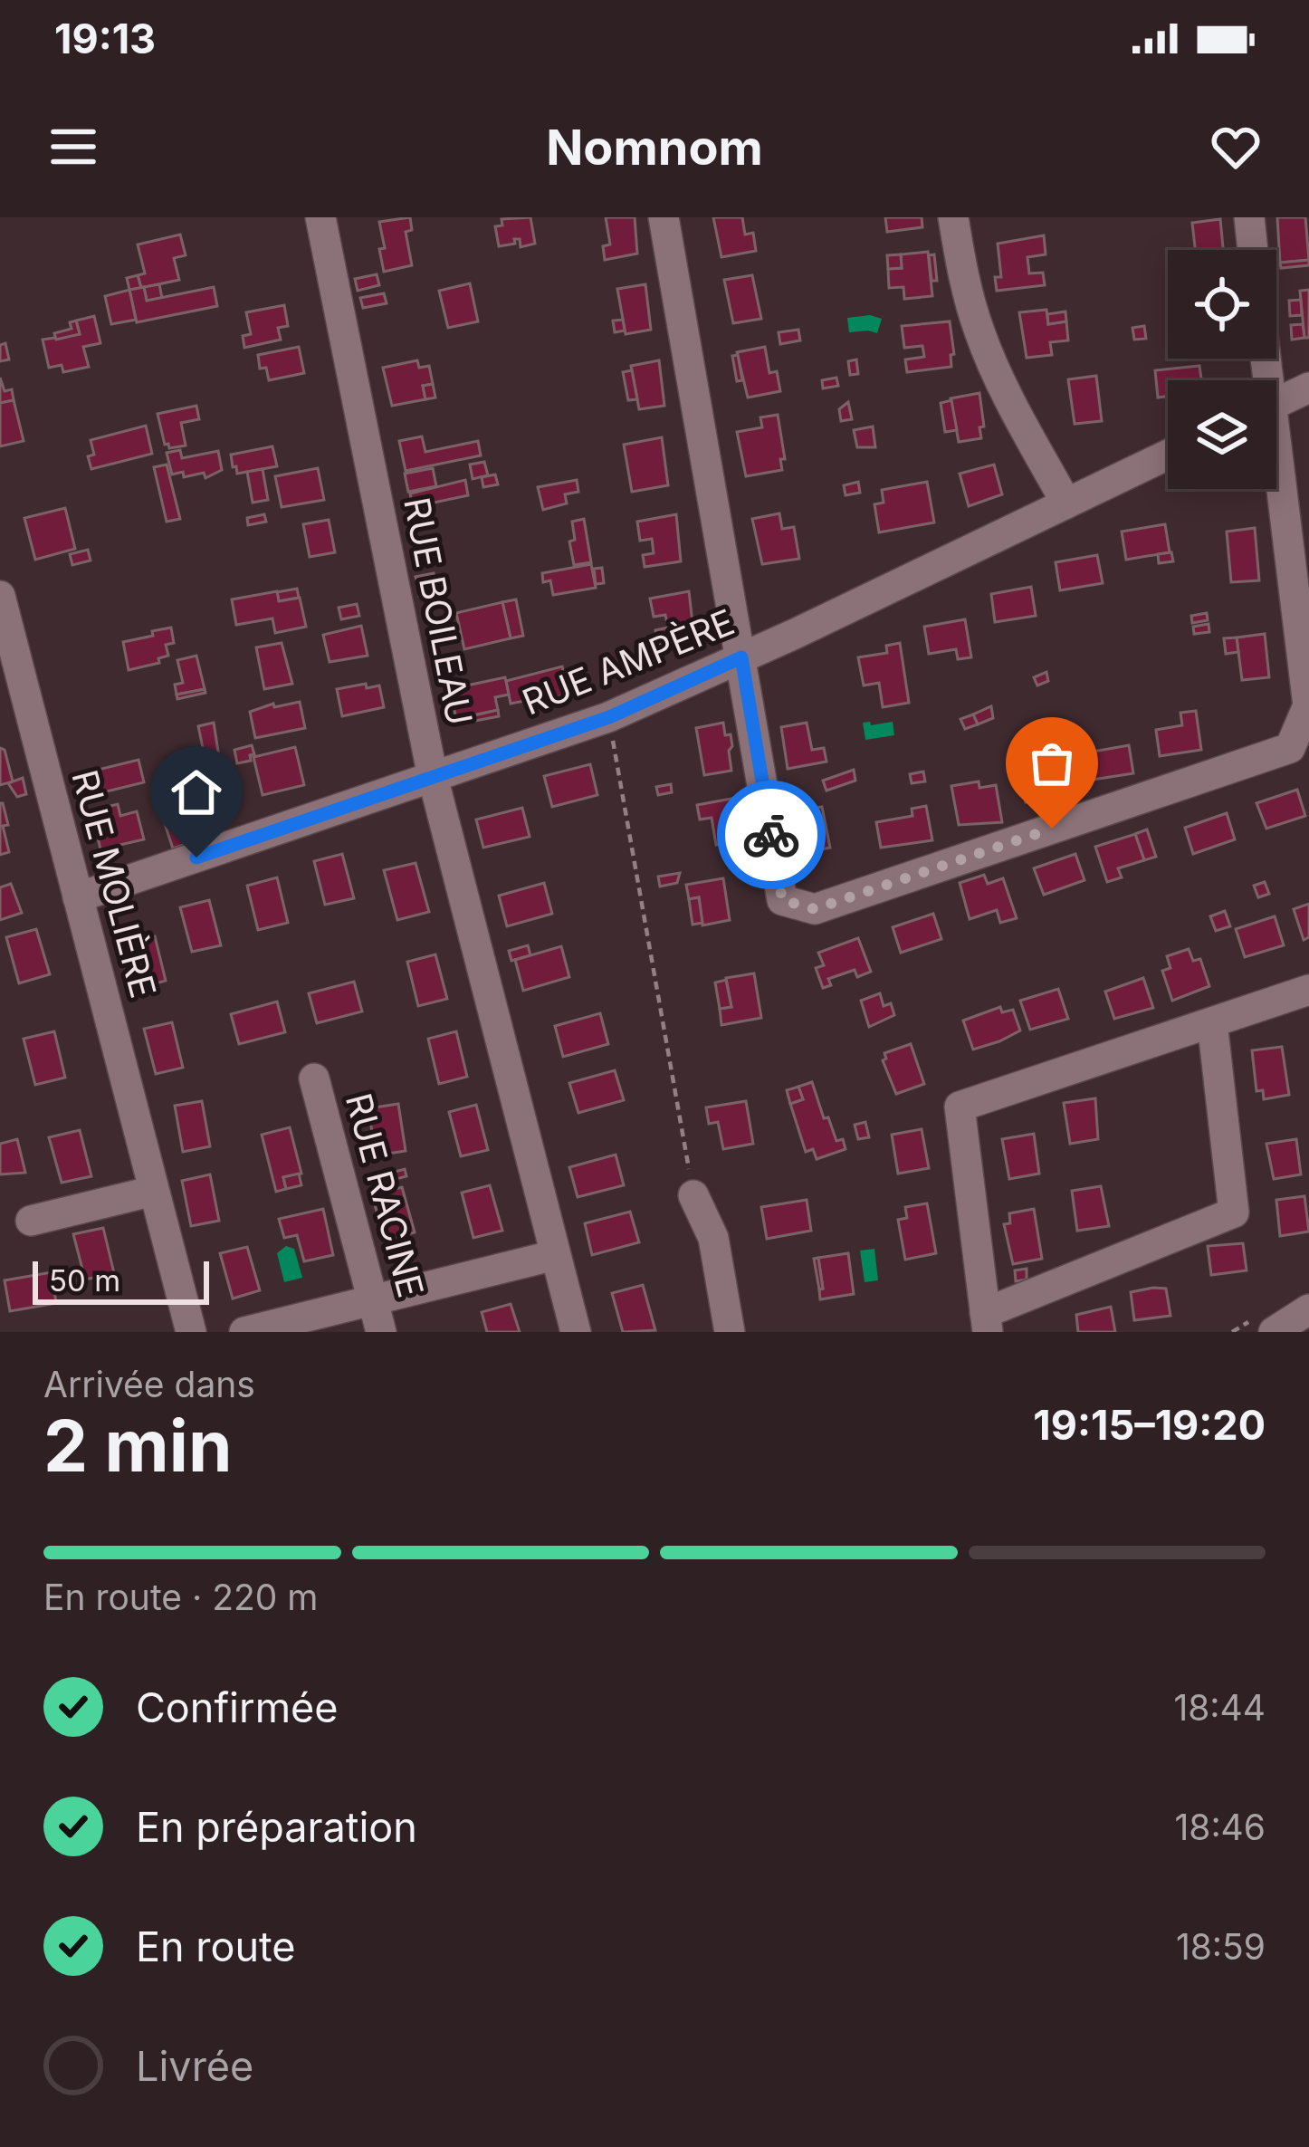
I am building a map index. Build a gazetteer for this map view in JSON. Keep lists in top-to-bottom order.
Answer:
{
  "streets": {
    "street": [
      "RUE BOILEAU",
      "RUE AMPÈRE",
      "RUE MOLIÈRE",
      "RUE RACINE"
    ]
  },
  "crossings": [
    ["RUE BOILEAU", "RUE AMPÈRE"],
    ["RUE AMPÈRE", "RUE MOLIÈRE"]
  ],
  "scale_bar": "50 m",
  "page": {
    "status": "19:13",
    "header": "Nomnom",
    "scale": "50 m",
    "heading": ["2 min", "Arrivée dans", "19:15–19:20"],
    "bar": "En route · 220 m",
    "list": [
      ["Confirmée", "18:44"],
      ["En préparation", "18:46"],
      ["En route", "18:59"],
      "Livrée"
    ]
  }
}
